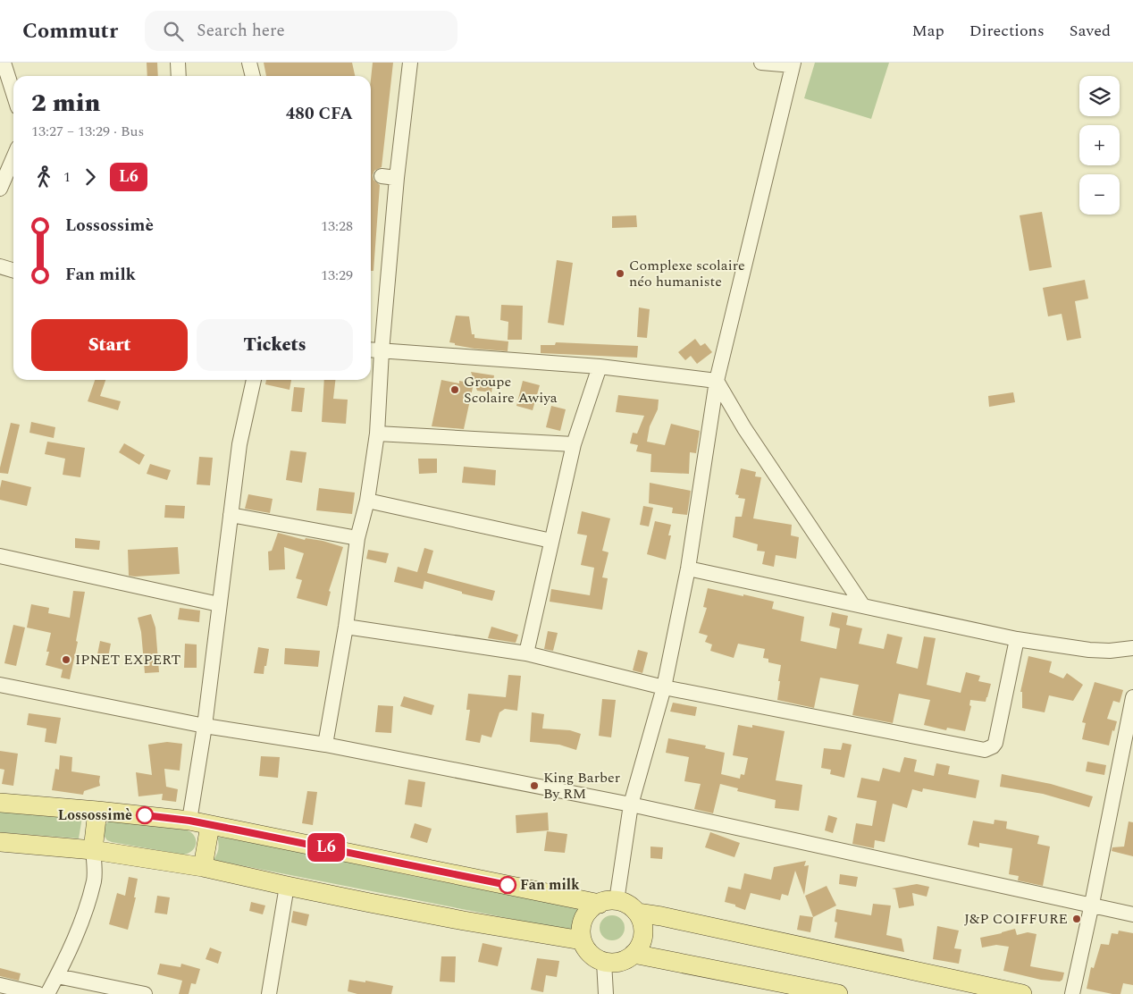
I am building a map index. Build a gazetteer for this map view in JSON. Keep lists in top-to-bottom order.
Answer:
{
  "places": [
    "Complexe scolaire néo humaniste",
    "Groupe Scolaire Awiya",
    "IPNET EXPERT",
    "King Barber By RM",
    "Lossossimè",
    "Fan milk",
    "J&P COIFFURE"
  ],
  "lines": ["bus line L6"],
  "page": {
    "header": "Commutr",
    "search": "Search here",
    "nav": ["Map", "Directions", "Saved"],
    "on_map": "L6",
    "map_buttons": ["+", "−"],
    "heading": ["2 min", "13:27 – 13:29 · Bus", "480 CFA"],
    "legs": ["1", "L6"],
    "list": [
      {
        "name": "Lossossimè",
        "value": "13:28"
      },
      {
        "name": "Fan milk",
        "value": "13:29"
      }
    ],
    "buttons": ["Start", "Tickets"]
  }
}
